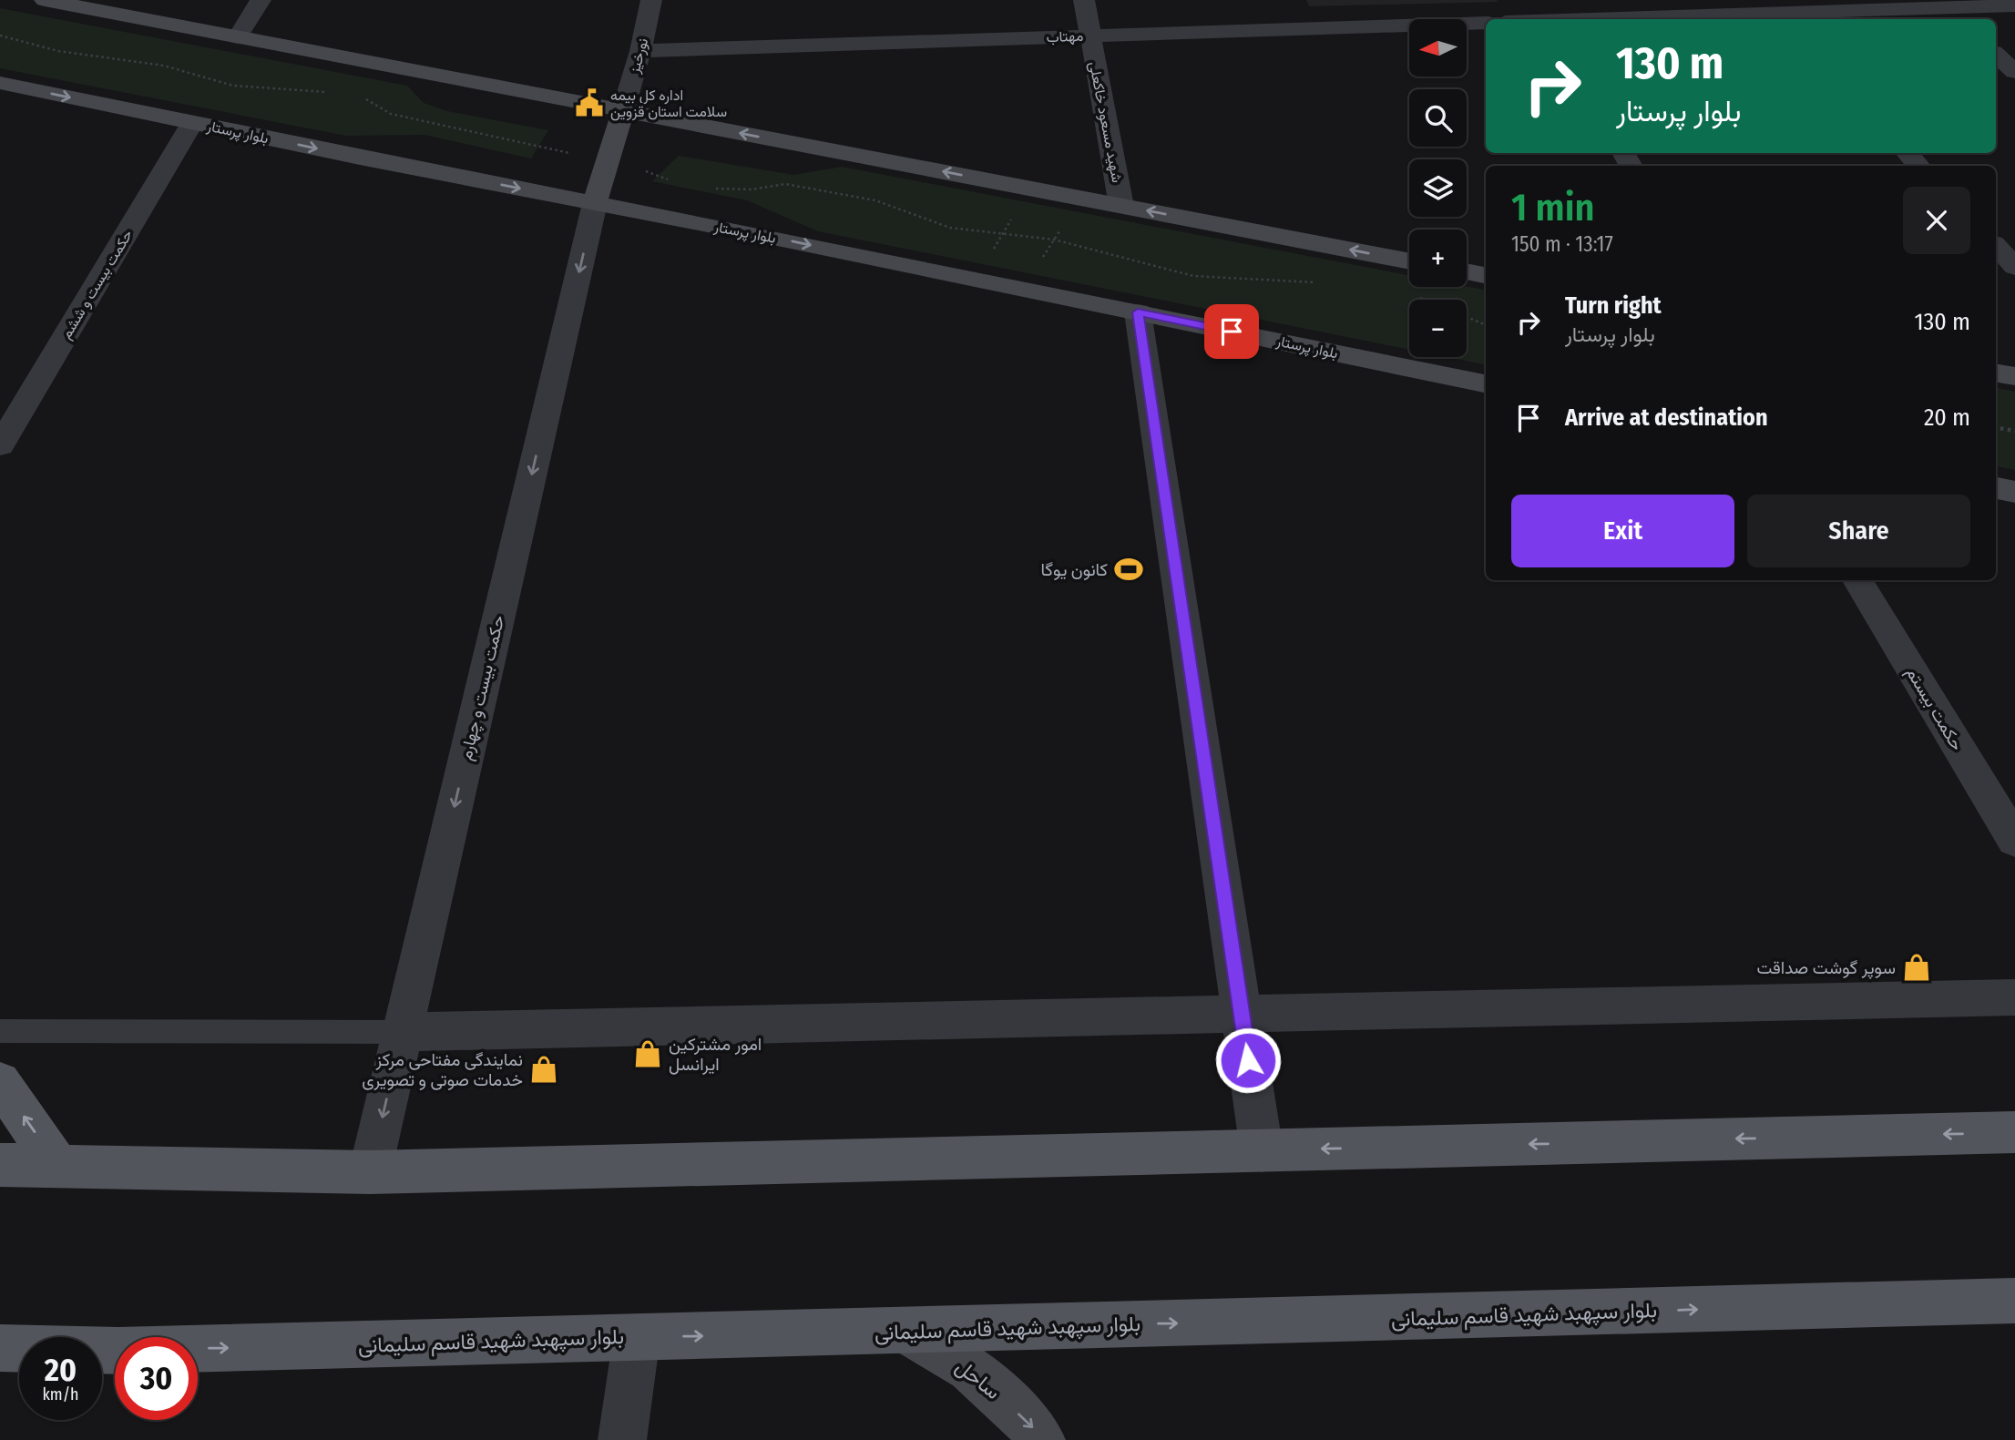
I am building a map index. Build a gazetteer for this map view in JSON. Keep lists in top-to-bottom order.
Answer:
{
  "streets": {
    "main road": ["بلوار سپهبد شهید قاسم سلیمانی"],
    "street": [
      "مهتاب",
      "نورخیز",
      "شهید مسعود خاکعلی",
      "بلوار پرستار",
      "حکمت بیست و ششم",
      "حکمت بیست و چهارم",
      "حکمت بیستم",
      "ساحل"
    ]
  },
  "crossings": [
    ["مهتاب", "نورخیز"],
    ["مهتاب", "شهید مسعود خاکعلی"],
    ["بلوار پرستار", "حکمت بیست و ششم"],
    ["بلوار پرستار", "حکمت بیست و چهارم"],
    ["بلوار سپهبد شهید قاسم سلیمانی", "ساحل"]
  ],
  "one_way": ["حکمت بیست و چهارم", "ساحل"],
  "places": {
    "public building": ["اداره کل بیمه سلامت استان قزوین"],
    "sports": ["کانون یوگا"],
    "shop": ["سوپر گوشت صداقت", "امور مشترکین ایرانسل", "نمایندگی مفتاحی مرکز خدمات صوتی و تصویری"]
  },
  "north": "left",
  "page": {
    "map_buttons": ["+", "−"],
    "turn": ["130 m", "بلوار پرستار"],
    "heading": ["1 min", "150 m · 13:17"],
    "list": [
      {
        "name": "Turn right",
        "note": "بلوار پرستار",
        "value": "130 m"
      },
      {
        "name": "Arrive at destination",
        "value": "20 m"
      }
    ],
    "buttons": ["Exit", "Share"],
    "speed": "20 km/h",
    "limit": "30"
  }
}
